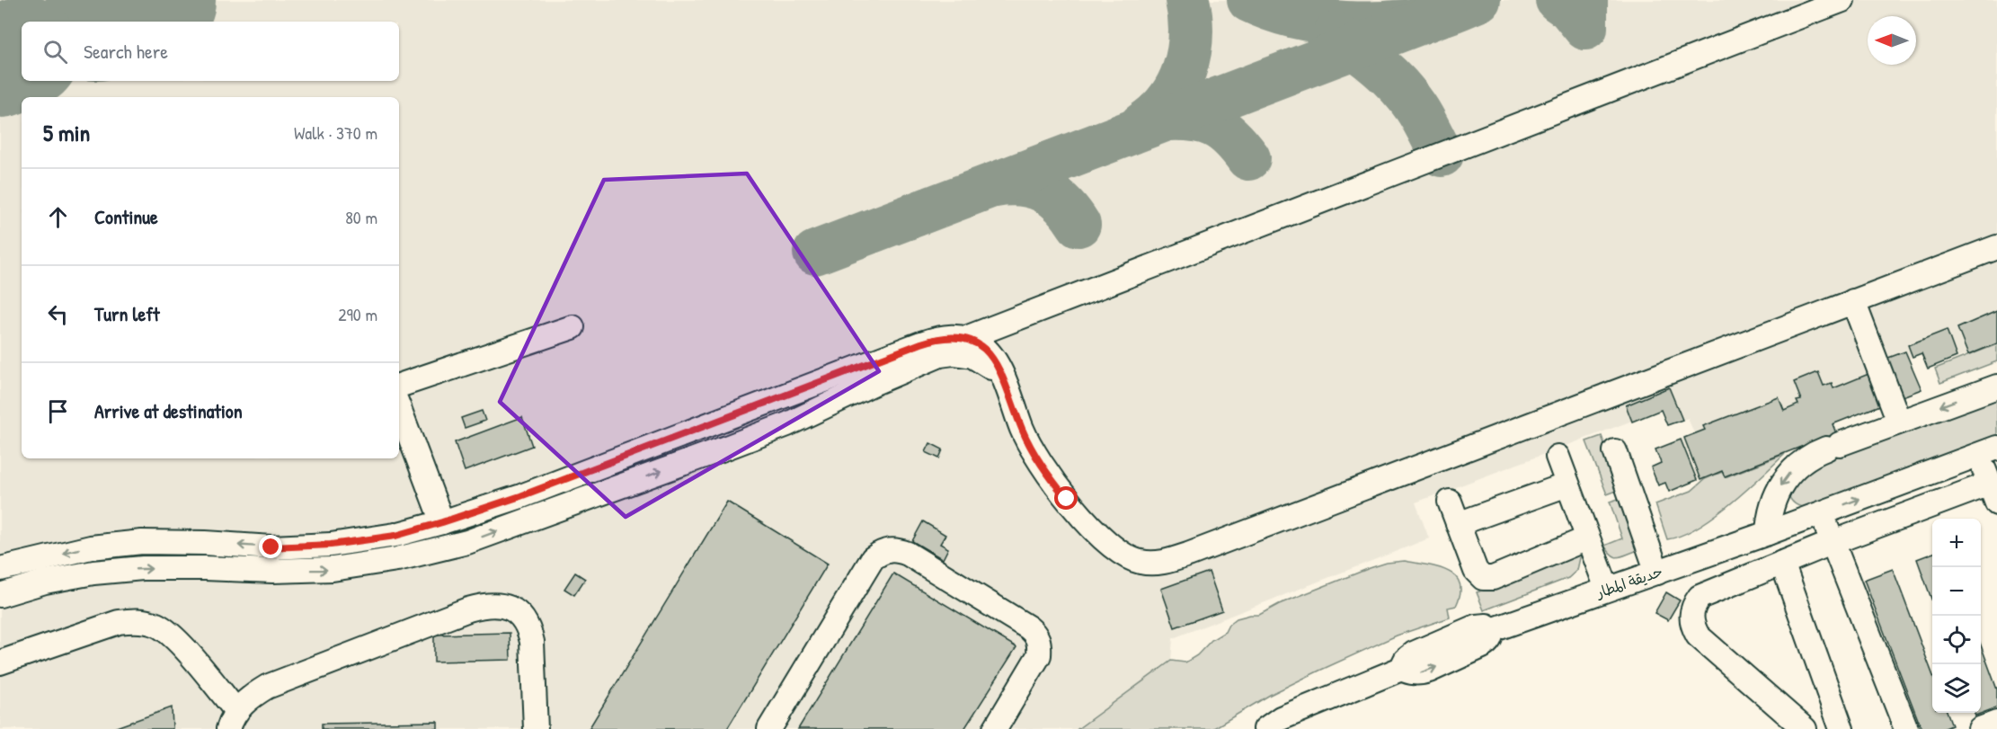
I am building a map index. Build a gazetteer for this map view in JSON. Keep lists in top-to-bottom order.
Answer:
{
  "streets": {
    "street": ["حديقة المطار"]
  },
  "north": "left",
  "page": {
    "search": "Search here",
    "heading": ["5 min", "Walk · 370 m"],
    "list": [
      ["Continue", "80 m"],
      ["Turn left", "290 m"],
      "Arrive at destination"
    ],
    "map_buttons": ["+", "−"]
  }
}
